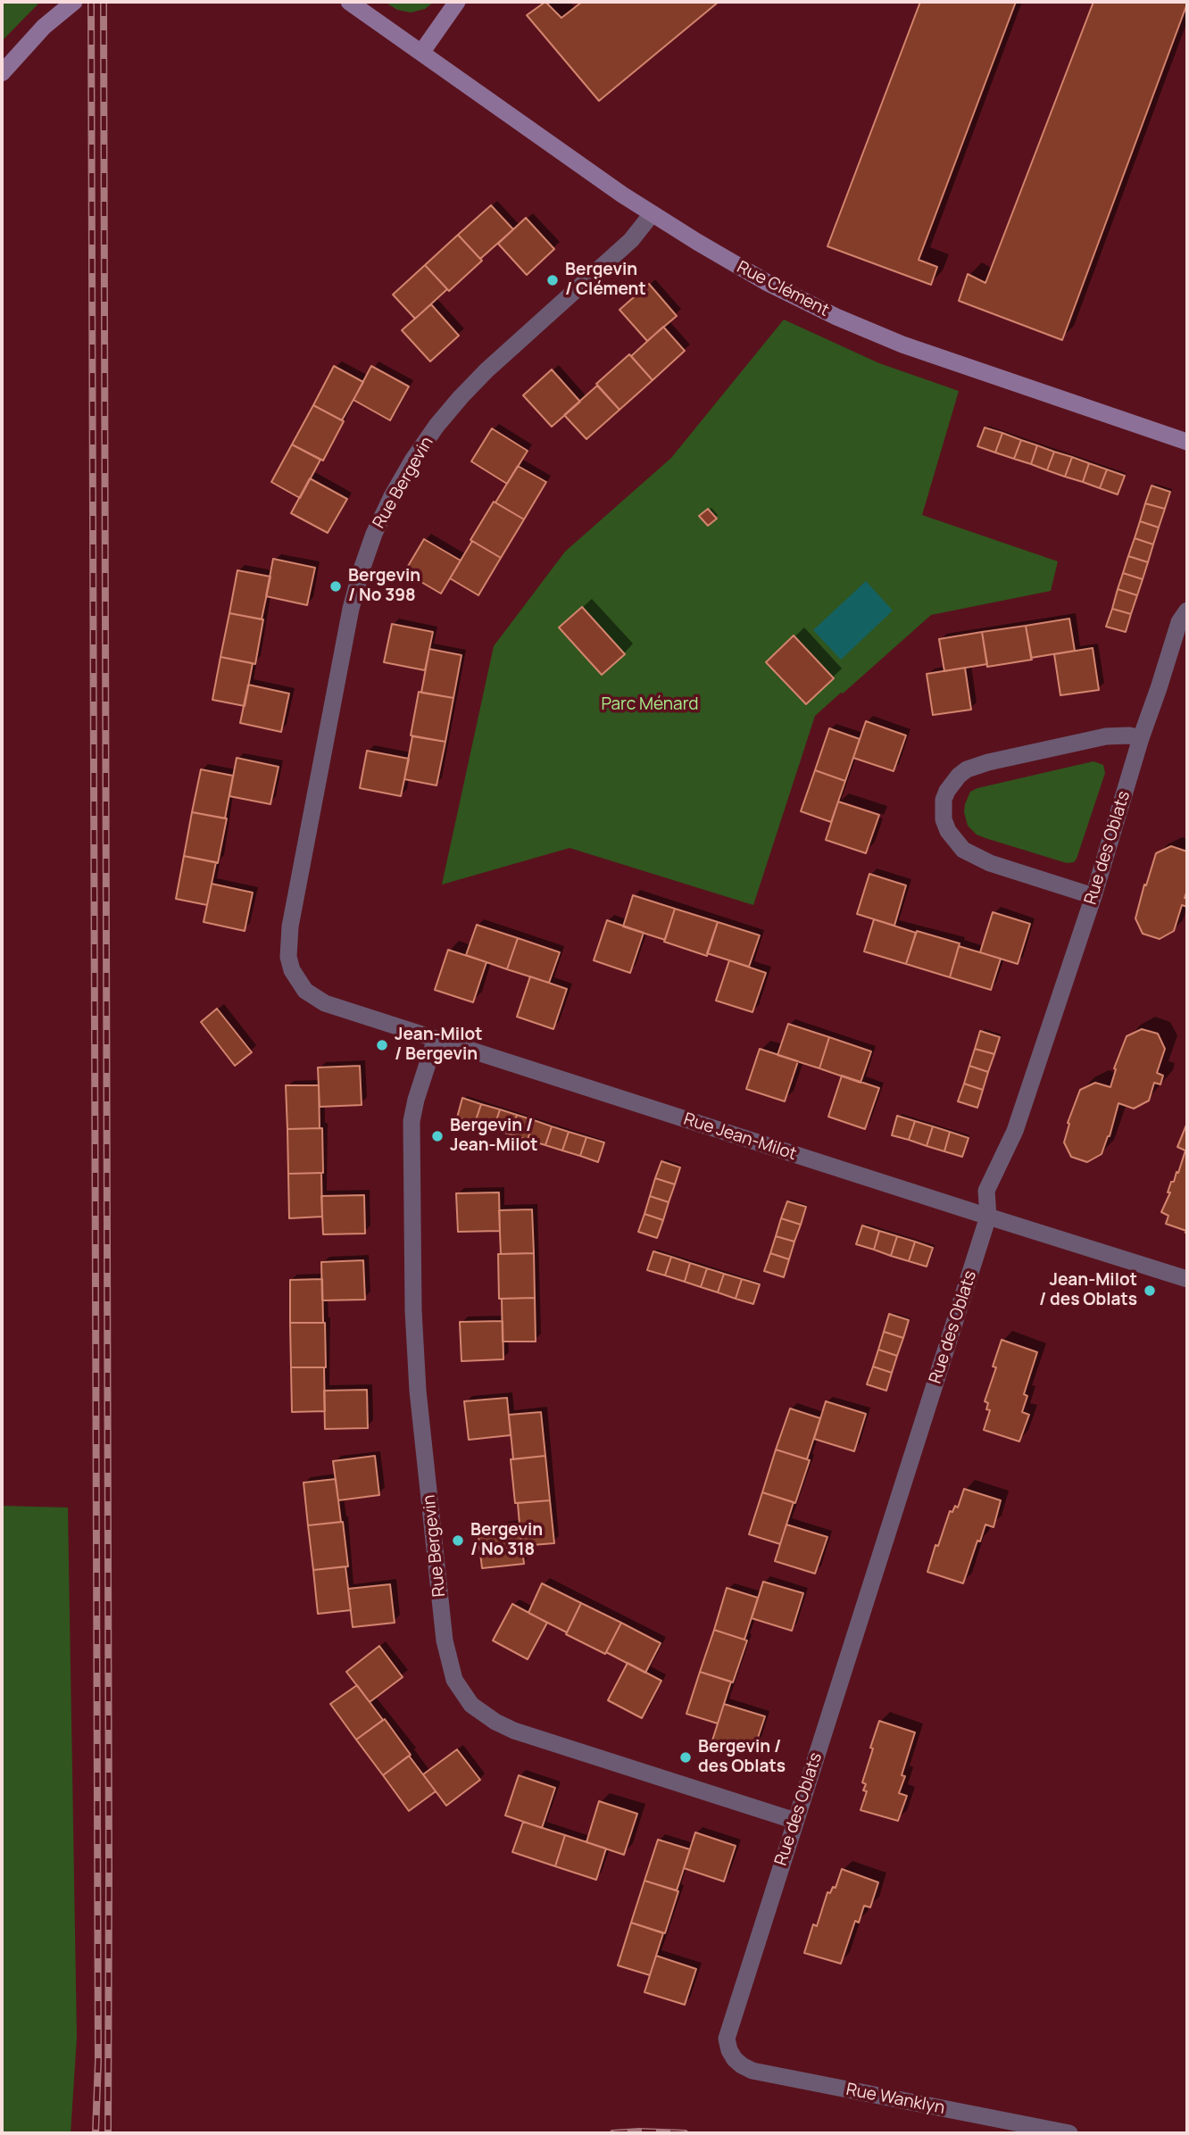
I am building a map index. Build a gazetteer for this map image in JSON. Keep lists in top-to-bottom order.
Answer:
{
  "streets": {
    "main road": ["Rue Clément"],
    "street": [
      "Rue Bergevin",
      "Rue des Oblats",
      "Rue Jean-Milot",
      "Rue Wanklyn"
    ]
  },
  "crossings": [
    ["Rue Clément", "Rue Bergevin"],
    ["Rue Bergevin", "Rue des Oblats"],
    ["Rue Bergevin", "Rue Jean-Milot"],
    ["Rue des Oblats", "Rue Jean-Milot"],
    ["Rue des Oblats", "Rue Wanklyn"]
  ],
  "parks": ["Parc Ménard"],
  "places": [
    "Bergevin / Clément",
    "Bergevin / No 398",
    "Jean-Milot / Bergevin",
    "Bergevin / Jean-Milot",
    "Jean-Milot / des Oblats",
    "Bergevin / No 318",
    "Bergevin / des Oblats"
  ]
}
